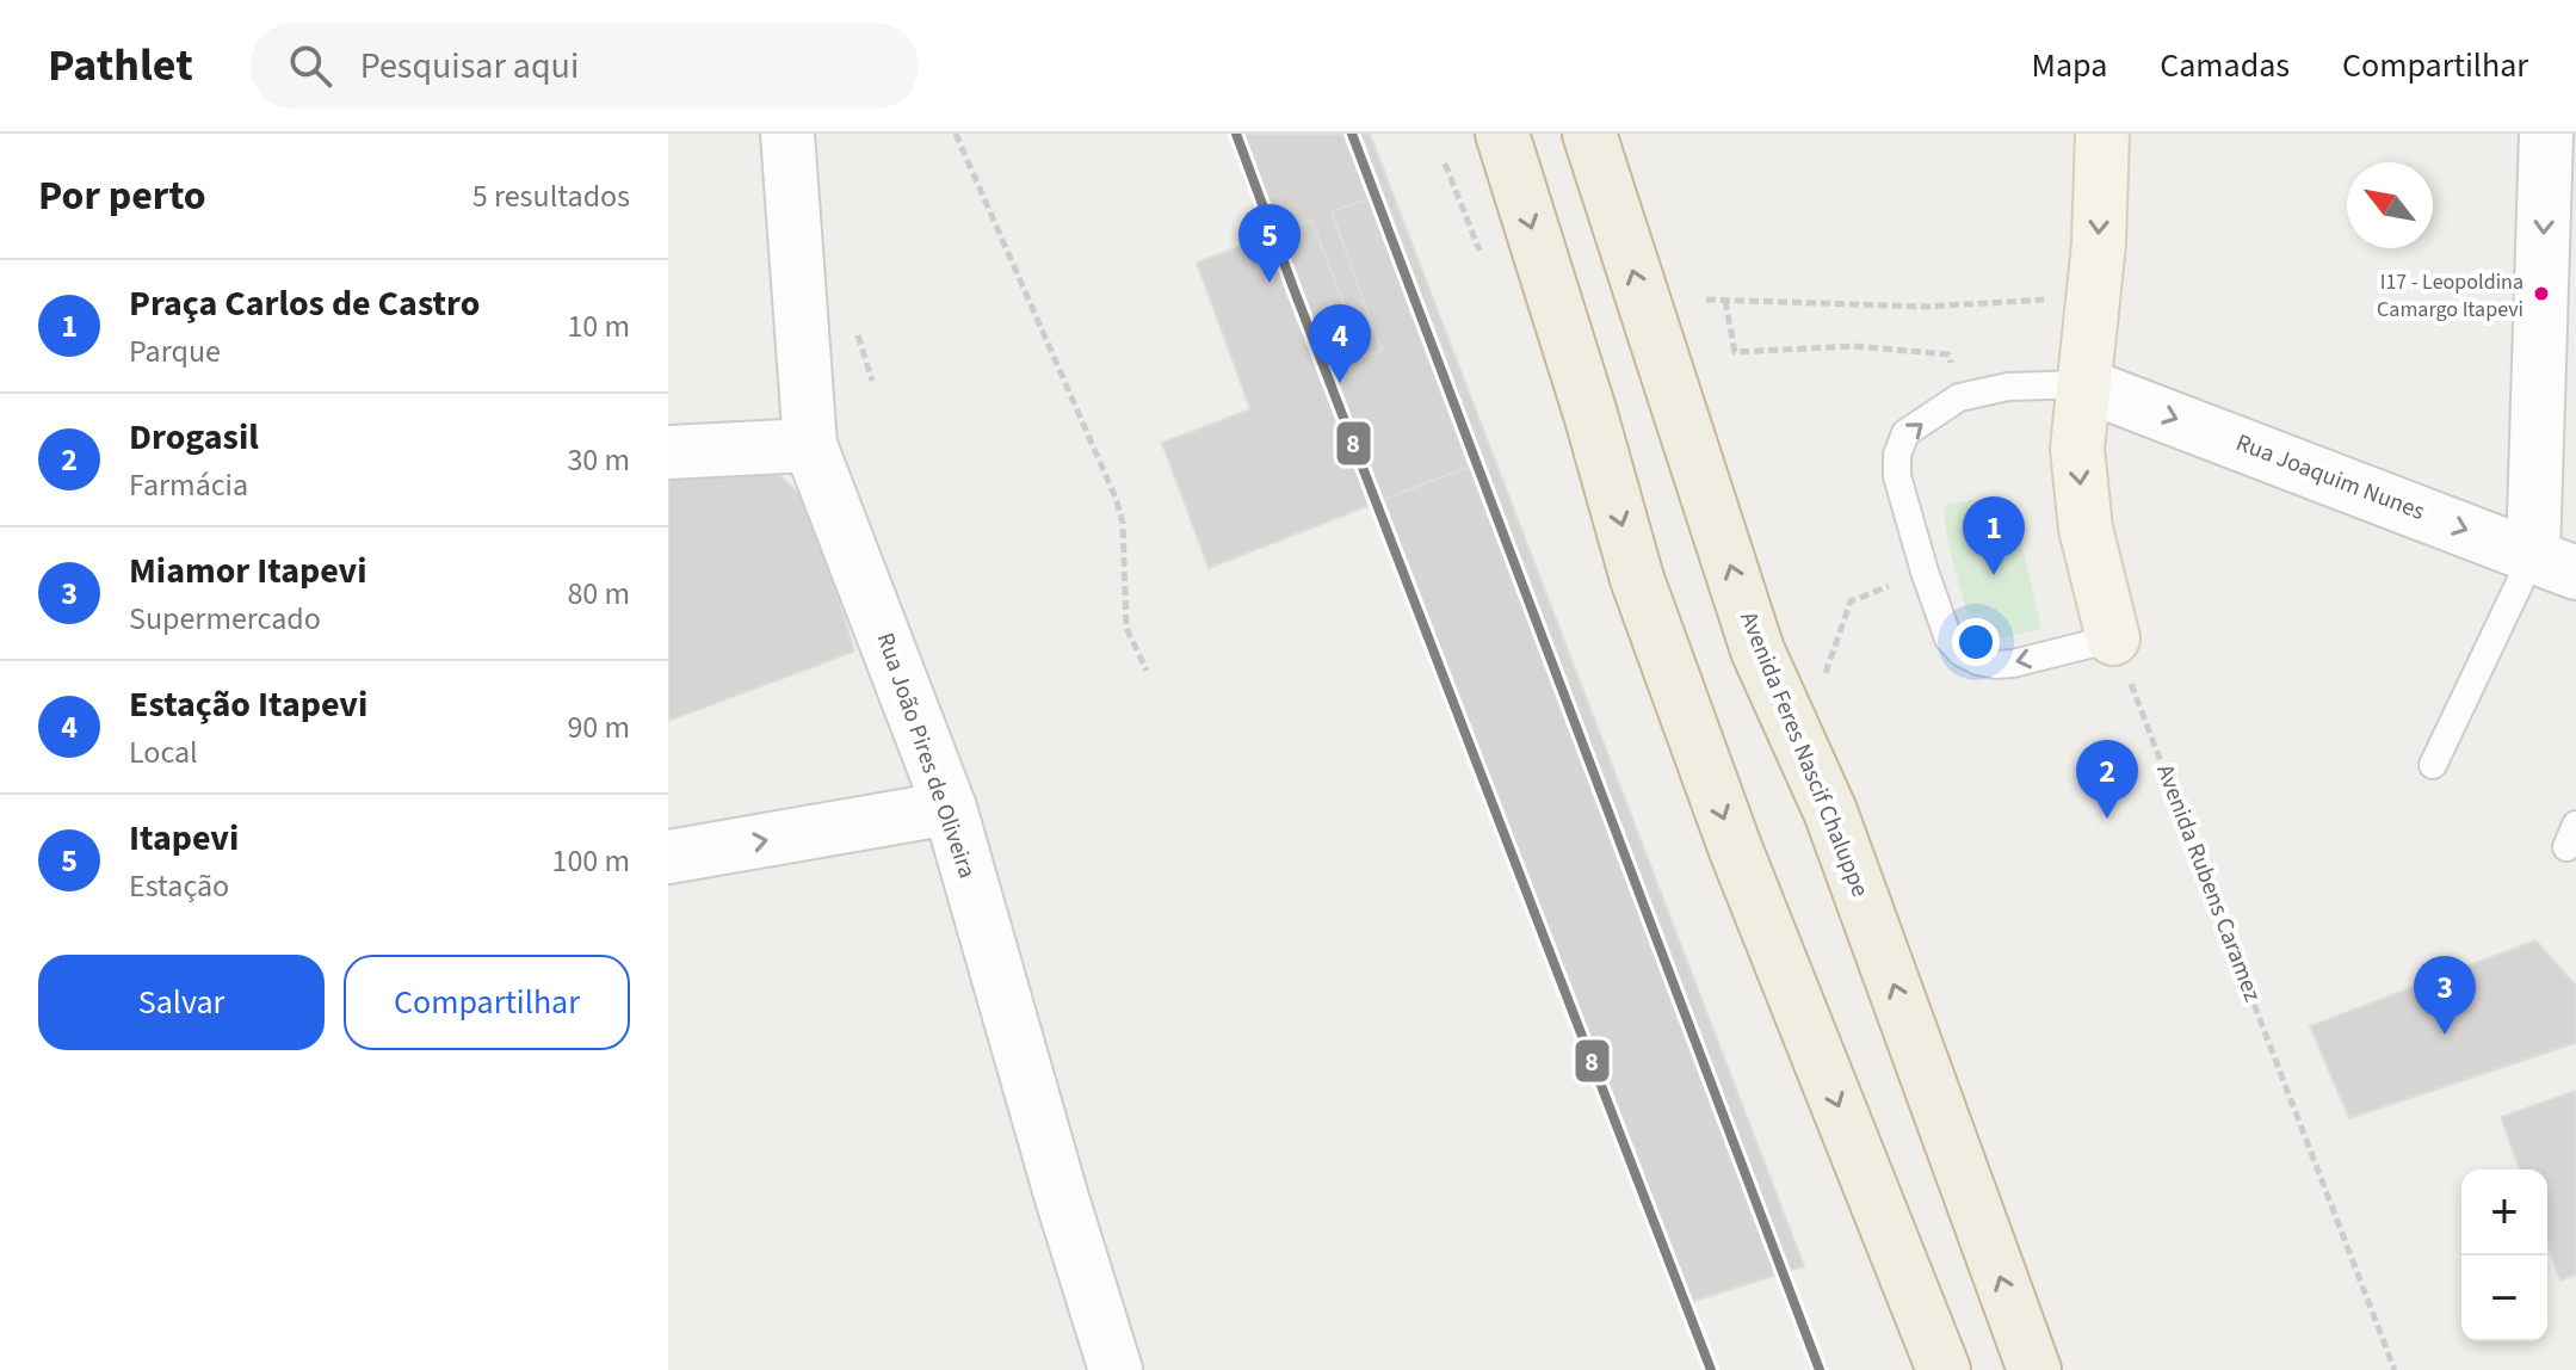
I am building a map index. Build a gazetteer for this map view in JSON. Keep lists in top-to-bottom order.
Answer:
{
  "streets": {
    "highway": ["Avenida Feres Nascif Chaluppe"],
    "street": ["Rua Joaquim Nunes", "Rua João Pires de Oliveira"],
    "path": ["Avenida Rubens Caramez"]
  },
  "one_way": ["Rua Joaquim Nunes"],
  "places": ["I17 - Leopoldina Camargo Itapevi"],
  "lines": ["transit line 8"],
  "north": "top left",
  "page": {
    "header": "Pathlet",
    "search": "Pesquisar aqui",
    "nav": ["Mapa", "Camadas", "Compartilhar"],
    "heading": ["Por perto", "5 resultados"],
    "pins": [
      "5",
      "4",
      "1",
      "2",
      "3"
    ],
    "list": [
      {
        "mark": "1",
        "name": "Praça Carlos de Castro",
        "note": "Parque",
        "value": "10 m"
      },
      {
        "mark": "2",
        "name": "Drogasil",
        "note": "Farmácia",
        "value": "30 m"
      },
      {
        "mark": "3",
        "name": "Miamor Itapevi",
        "note": "Supermercado",
        "value": "80 m"
      },
      {
        "mark": "4",
        "name": "Estação Itapevi",
        "note": "Local",
        "value": "90 m"
      },
      {
        "mark": "5",
        "name": "Itapevi",
        "note": "Estação",
        "value": "100 m"
      }
    ],
    "buttons": ["Salvar", "Compartilhar"],
    "map_buttons": ["+", "−"]
  }
}
